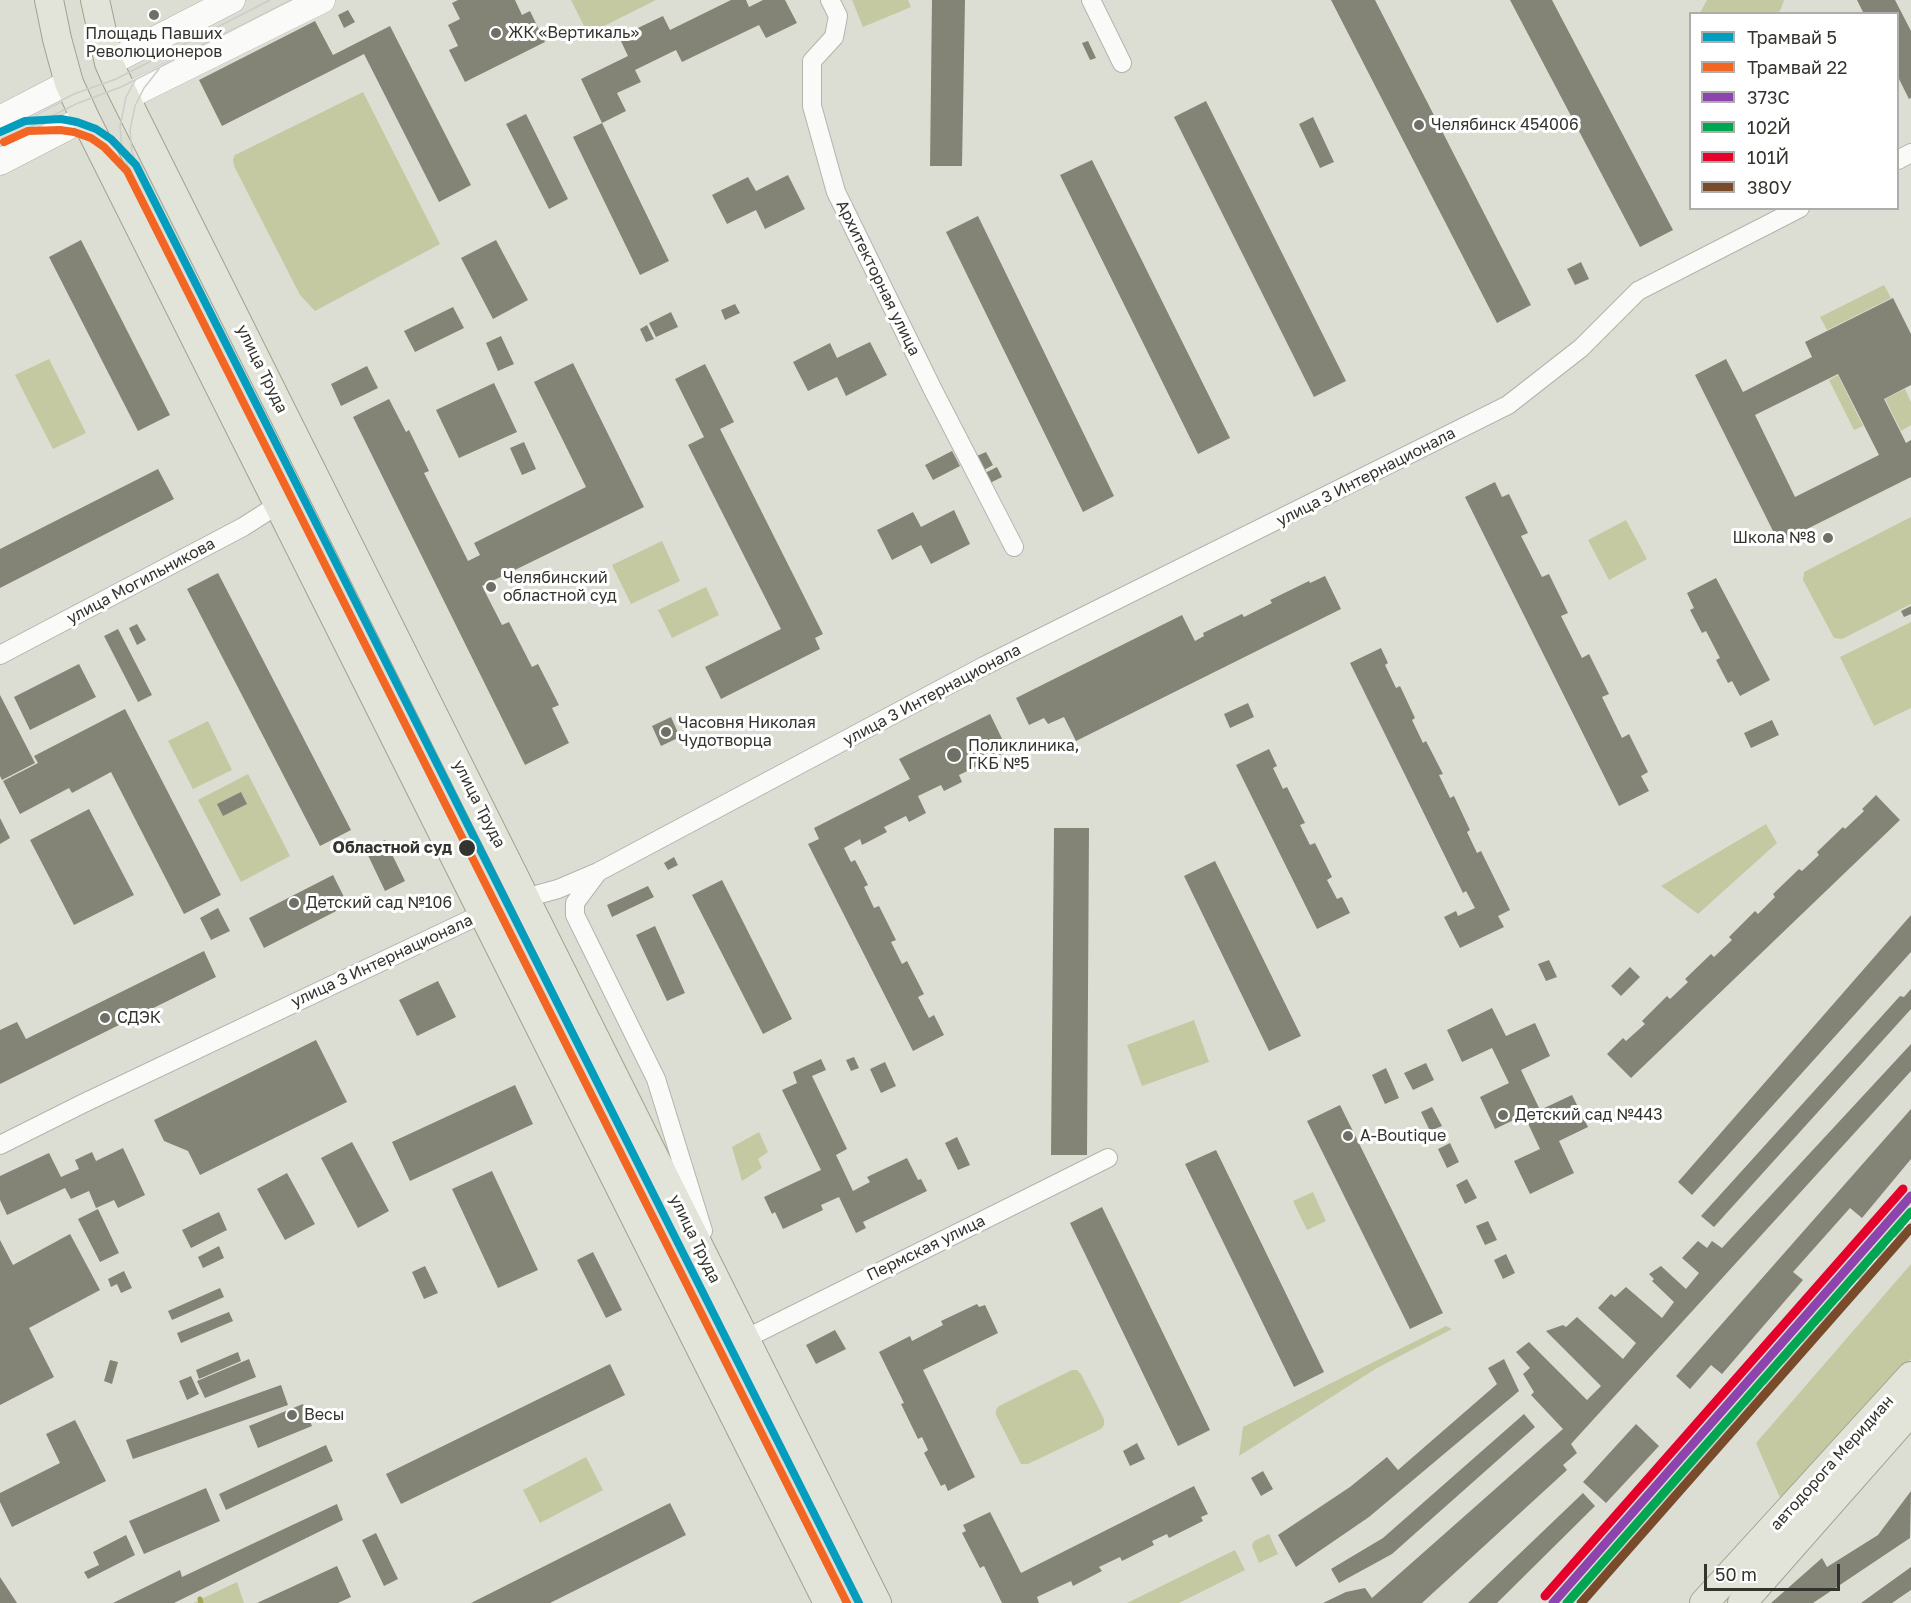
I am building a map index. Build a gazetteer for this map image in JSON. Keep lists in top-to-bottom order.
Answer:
{
  "streets": {
    "main road": ["улица Труда", "улица 3 Интернационала", "автодорога Меридиан"],
    "street": ["Архитекторная улица", "улица Могильникова", "Пермская улица"]
  },
  "crossings": [
    ["улица Труда", "улица 3 Интернационала"],
    ["улица Труда", "Пермская улица"]
  ],
  "places": [
    "Площадь Павших Революционеров",
    "ЖК «Вертикаль»",
    "Челябинск 454006",
    "Школа №8",
    "Челябинский областной суд",
    "Часовня Николая Чудотворца",
    "Поликлиника, ГКБ №5",
    "Областной суд",
    "Детский сад №106",
    "СДЭК",
    "Детский сад №443",
    "A-Boutique",
    "Весы"
  ],
  "lines": [
    "tram line 5",
    "tram line 22",
    "transit line 101Й",
    "transit line 373C",
    "transit line 102Й",
    "transit line 380У"
  ],
  "legend": [
    "Трамвай 5",
    "Трамвай 22",
    "373C",
    "102Й",
    "101Й",
    "380У"
  ],
  "scale_bar": "50 m"
}
